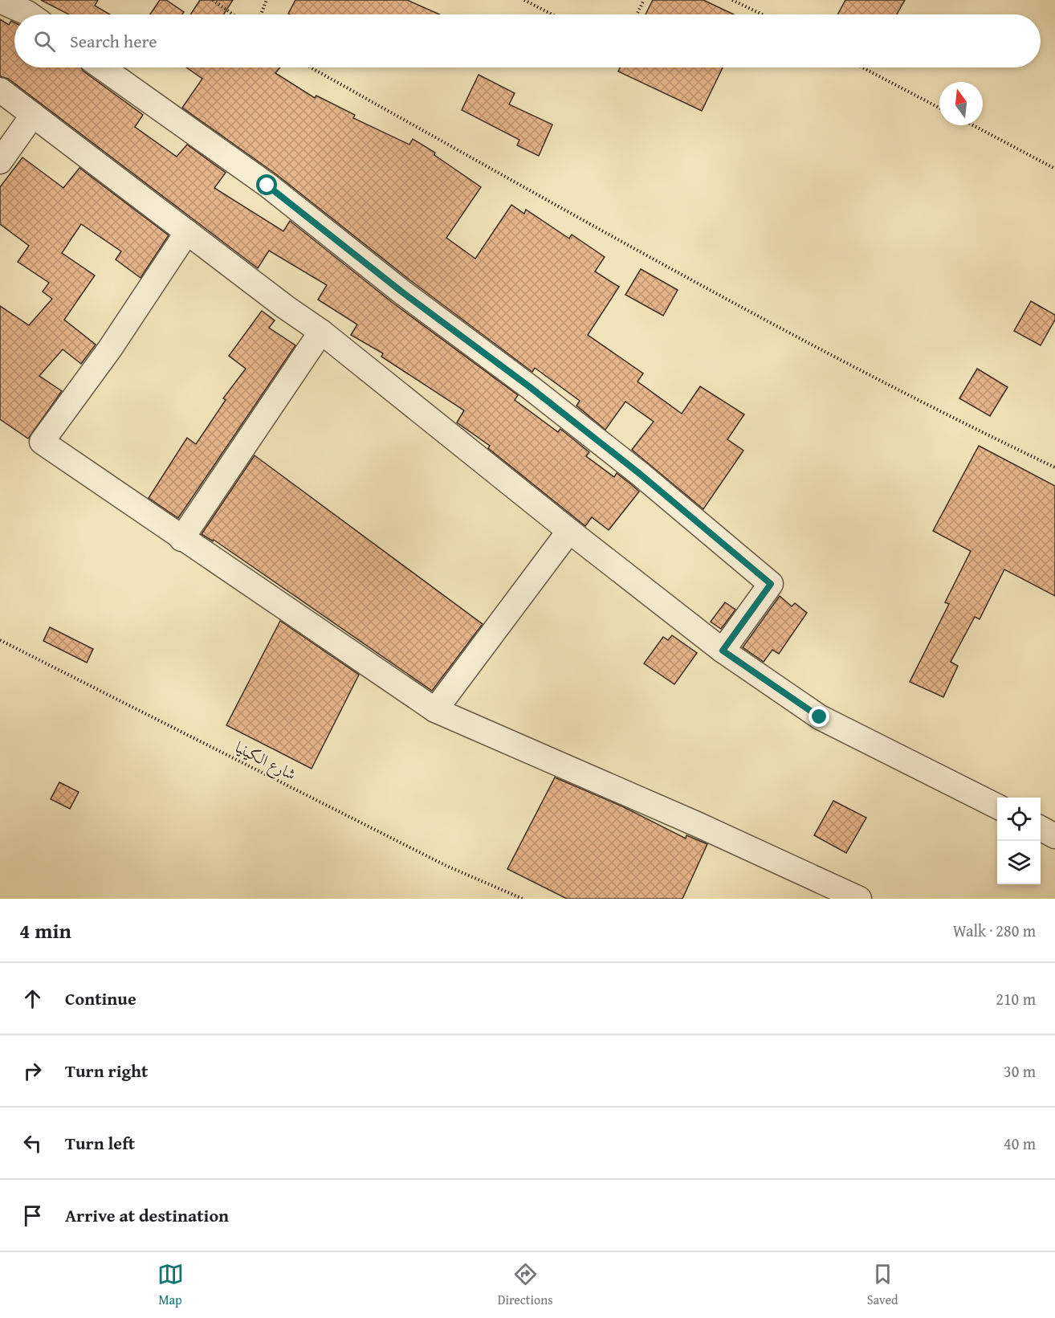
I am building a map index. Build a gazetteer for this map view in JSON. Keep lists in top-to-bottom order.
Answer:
{
  "streets": {
    "path": ["شارع الكينيا"]
  },
  "north": "top",
  "page": {
    "search": "Search here",
    "heading": ["4 min", "Walk · 280 m"],
    "list": [
      ["Continue", "210 m"],
      ["Turn right", "30 m"],
      ["Turn left", "40 m"],
      "Arrive at destination"
    ],
    "nav": ["Map", "Directions", "Saved"]
  }
}
